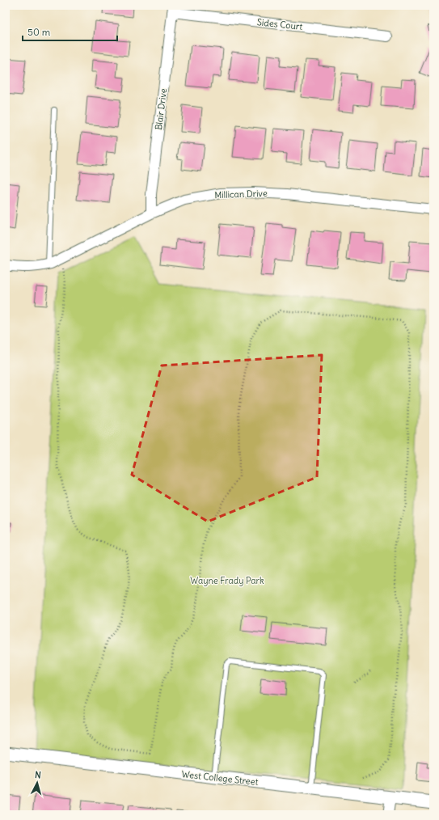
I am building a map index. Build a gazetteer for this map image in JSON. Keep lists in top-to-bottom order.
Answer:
{
  "streets": {
    "street": [
      "Sides Court",
      "Blair Drive",
      "Millican Drive",
      "West College Street"
    ]
  },
  "crossings": [
    ["Sides Court", "Blair Drive"],
    ["Blair Drive", "Millican Drive"]
  ],
  "parks": ["Wayne Frady Park"],
  "scale_bar": "50 m",
  "north": "top"
}
